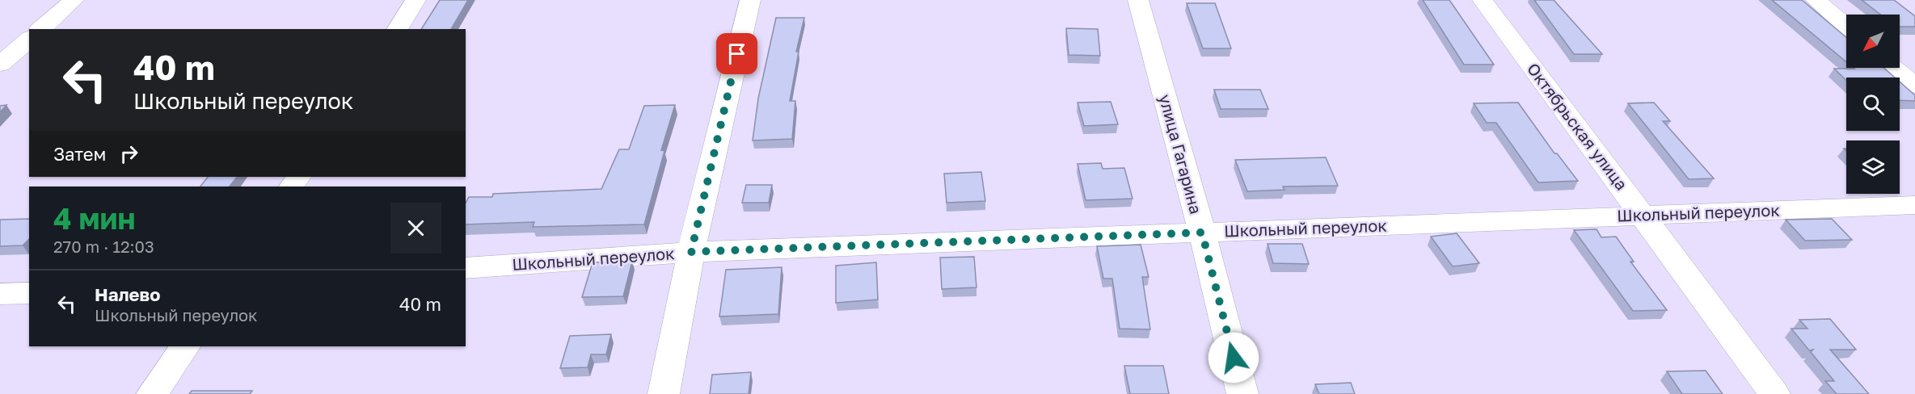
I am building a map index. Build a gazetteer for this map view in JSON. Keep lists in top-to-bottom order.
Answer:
{
  "streets": {
    "street": ["Октябрьская улица", "улица Гагарина", "Школьный переулок"]
  },
  "crossings": [
    ["Октябрьская улица", "Школьный переулок"],
    ["улица Гагарина", "Школьный переулок"]
  ],
  "north": "bottom left",
  "page": {
    "turn": ["40 m", "Школьный переулок"],
    "then": "Затем",
    "heading": ["4 мин", "270 m · 12:03"],
    "list": [
      {
        "name": "Налево",
        "note": "Школьный переулок",
        "value": "40 m"
      }
    ]
  }
}
